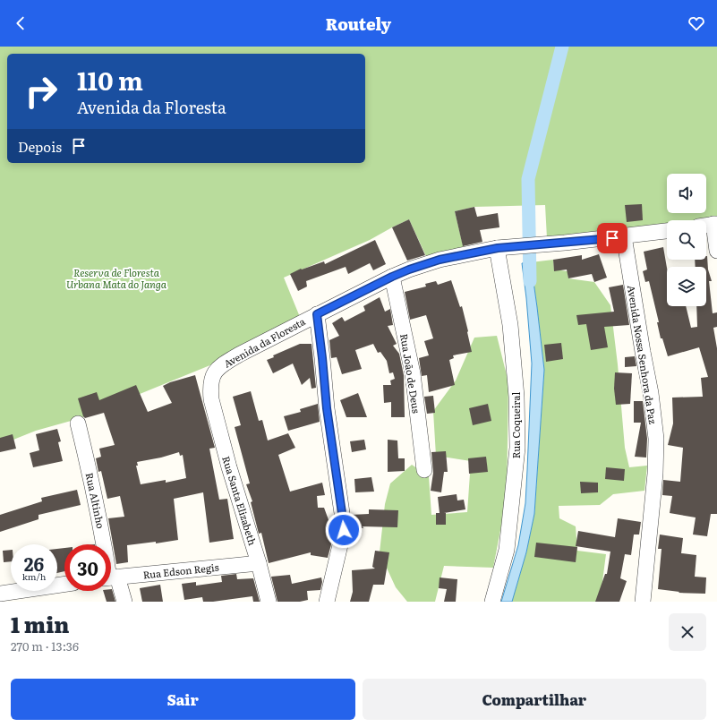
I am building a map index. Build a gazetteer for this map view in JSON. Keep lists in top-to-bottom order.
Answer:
{
  "streets": {
    "street": [
      "Avenida da Floresta",
      "Avenida Nossa Senhora da Paz",
      "Rua João de Deus",
      "Rua Coqueiral",
      "Rua Altinho",
      "Rua Santa Elizabeth",
      "Rua Edson Regis"
    ]
  },
  "crossings": [
    ["Avenida da Floresta", "Avenida Nossa Senhora da Paz"],
    ["Avenida da Floresta", "Rua João de Deus"],
    ["Avenida da Floresta", "Rua Coqueiral"],
    ["Avenida da Floresta", "Rua Santa Elizabeth"],
    ["Rua Santa Elizabeth", "Rua Edson Regis"]
  ],
  "parks": ["Reserva de Floresta Urbana Mata do Janga"],
  "page": {
    "header": "Routely",
    "turn": ["110 m", "Avenida da Floresta"],
    "then": "Depois",
    "speed": "26 km/h",
    "limit": "30",
    "heading": ["1 min", "270 m · 13:36"],
    "buttons": ["Sair", "Compartilhar"]
  }
}
